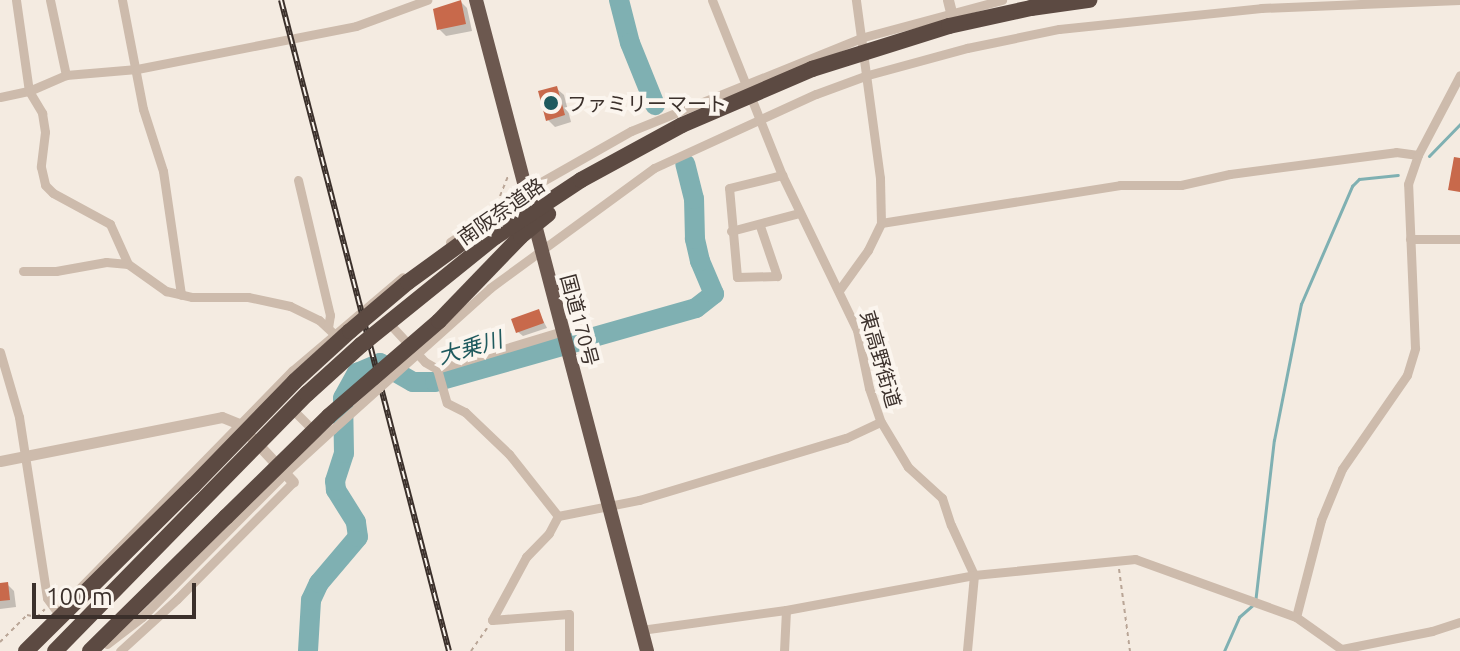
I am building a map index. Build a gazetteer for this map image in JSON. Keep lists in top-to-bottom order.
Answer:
{
  "streets": {
    "highway": ["南阪奈道路", "国道170号"],
    "street": ["東高野街道"]
  },
  "water": ["大乗川"],
  "places": ["ファミリーマート"],
  "scale_bar": "100 m"
}
